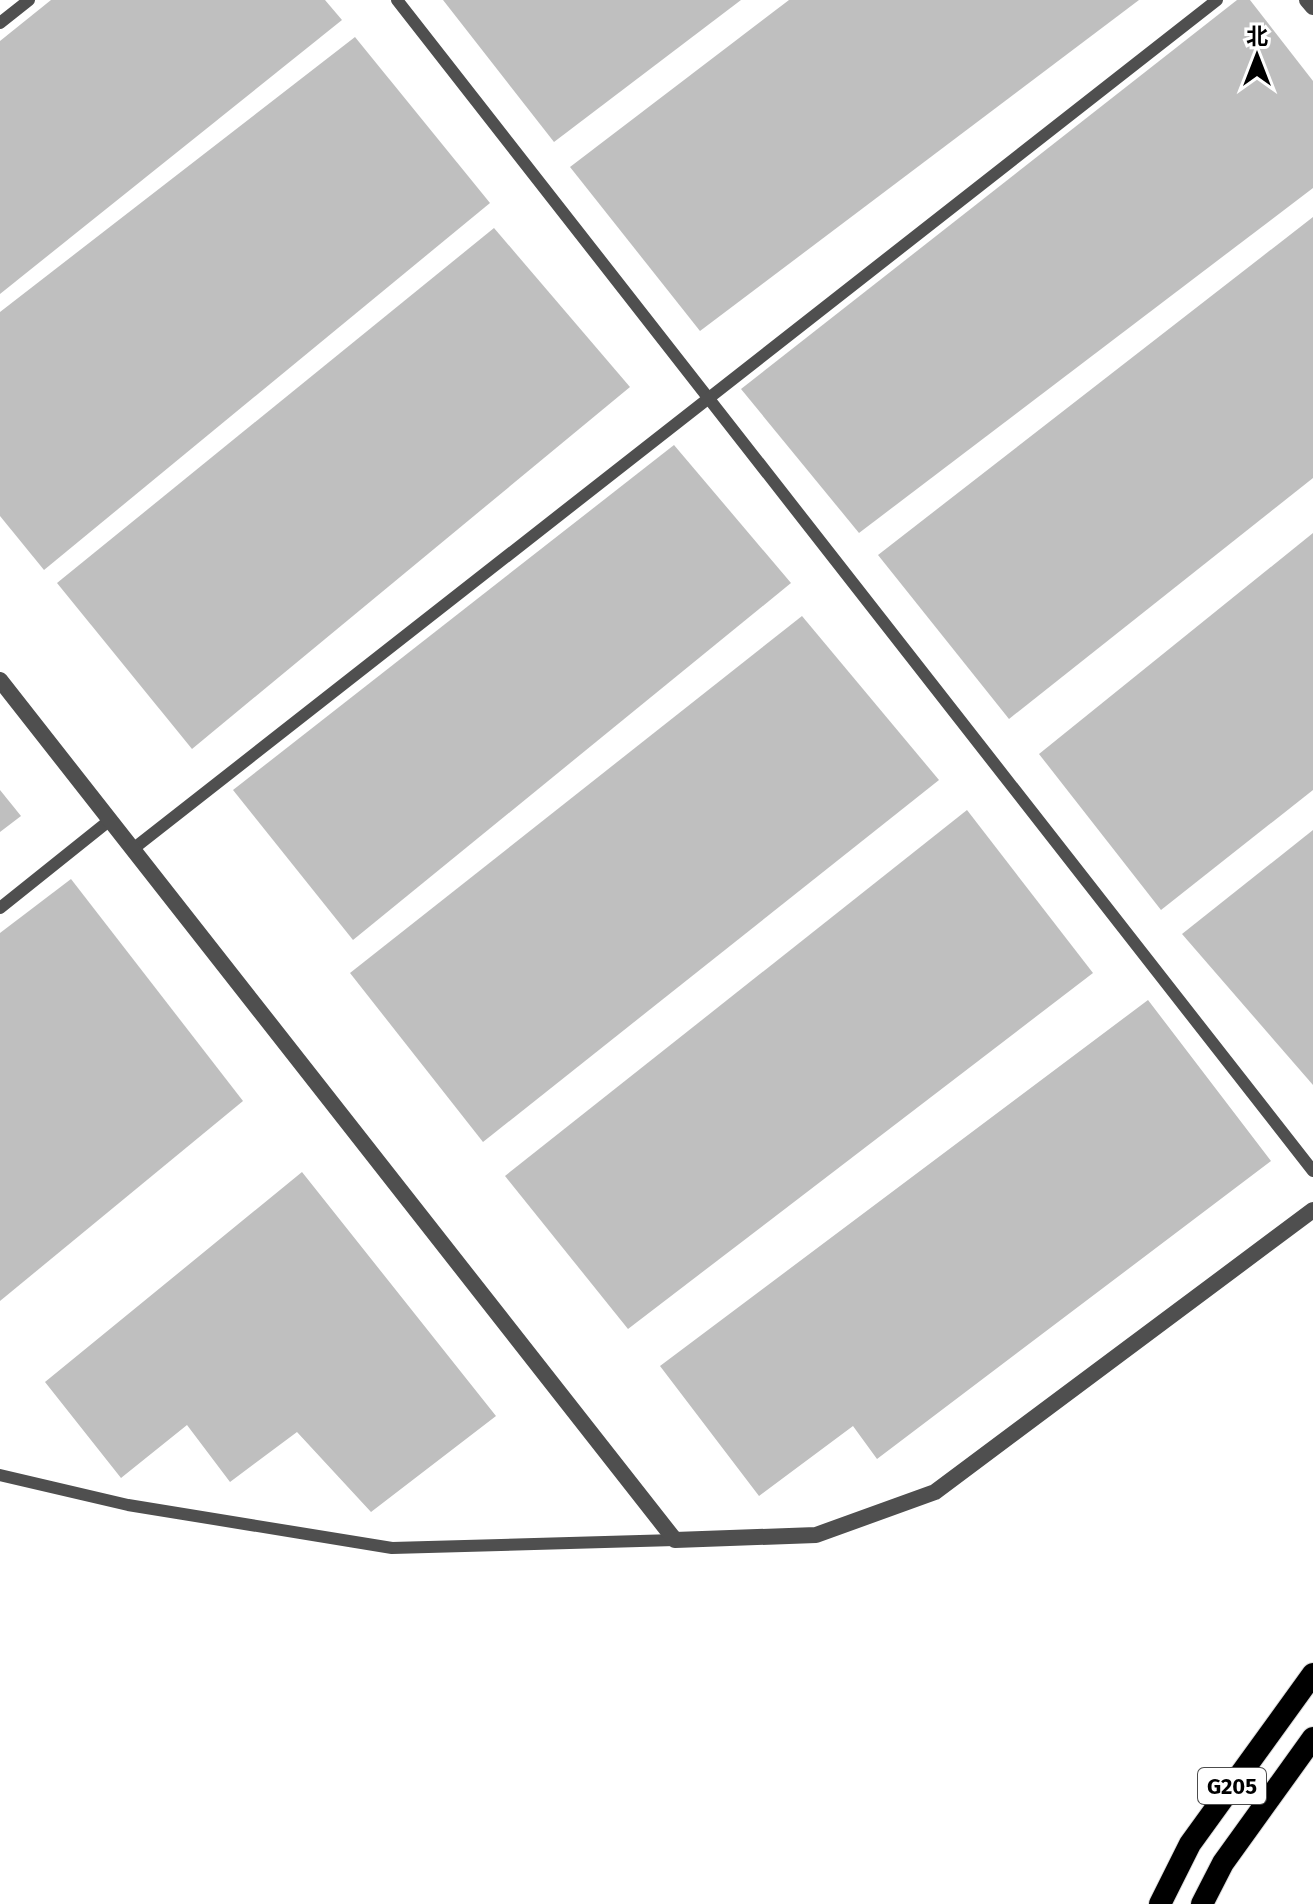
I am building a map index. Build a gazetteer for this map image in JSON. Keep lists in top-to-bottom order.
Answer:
{
  "streets": {
    "highway": ["G205"]
  },
  "north": "top"
}
